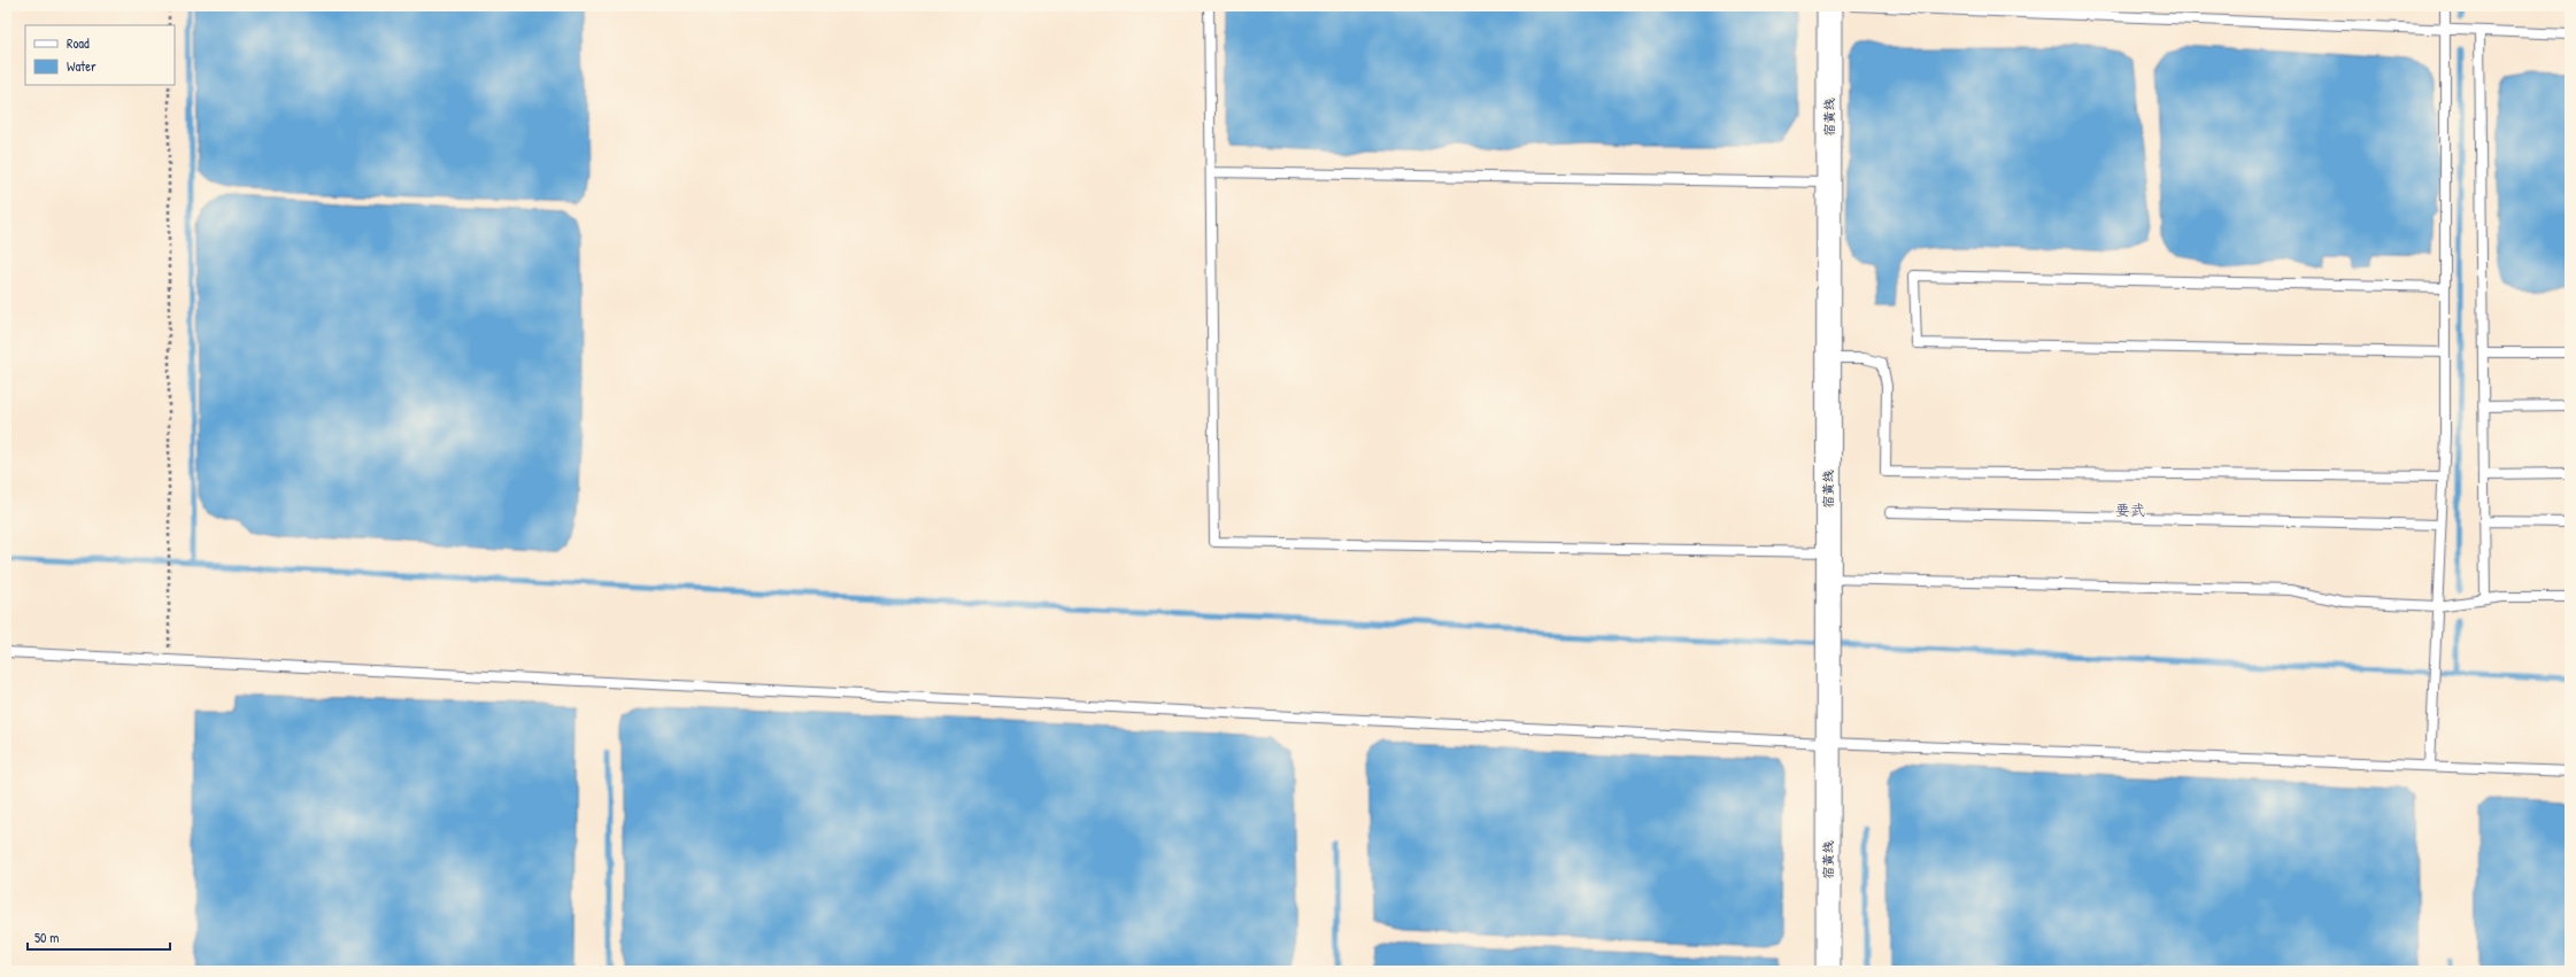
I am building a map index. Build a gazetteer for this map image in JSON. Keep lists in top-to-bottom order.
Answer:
{
  "streets": {
    "main road": ["宿黄线"]
  },
  "districts": ["要武"],
  "legend": ["Road", "Water"],
  "scale_bar": "50 m"
}
